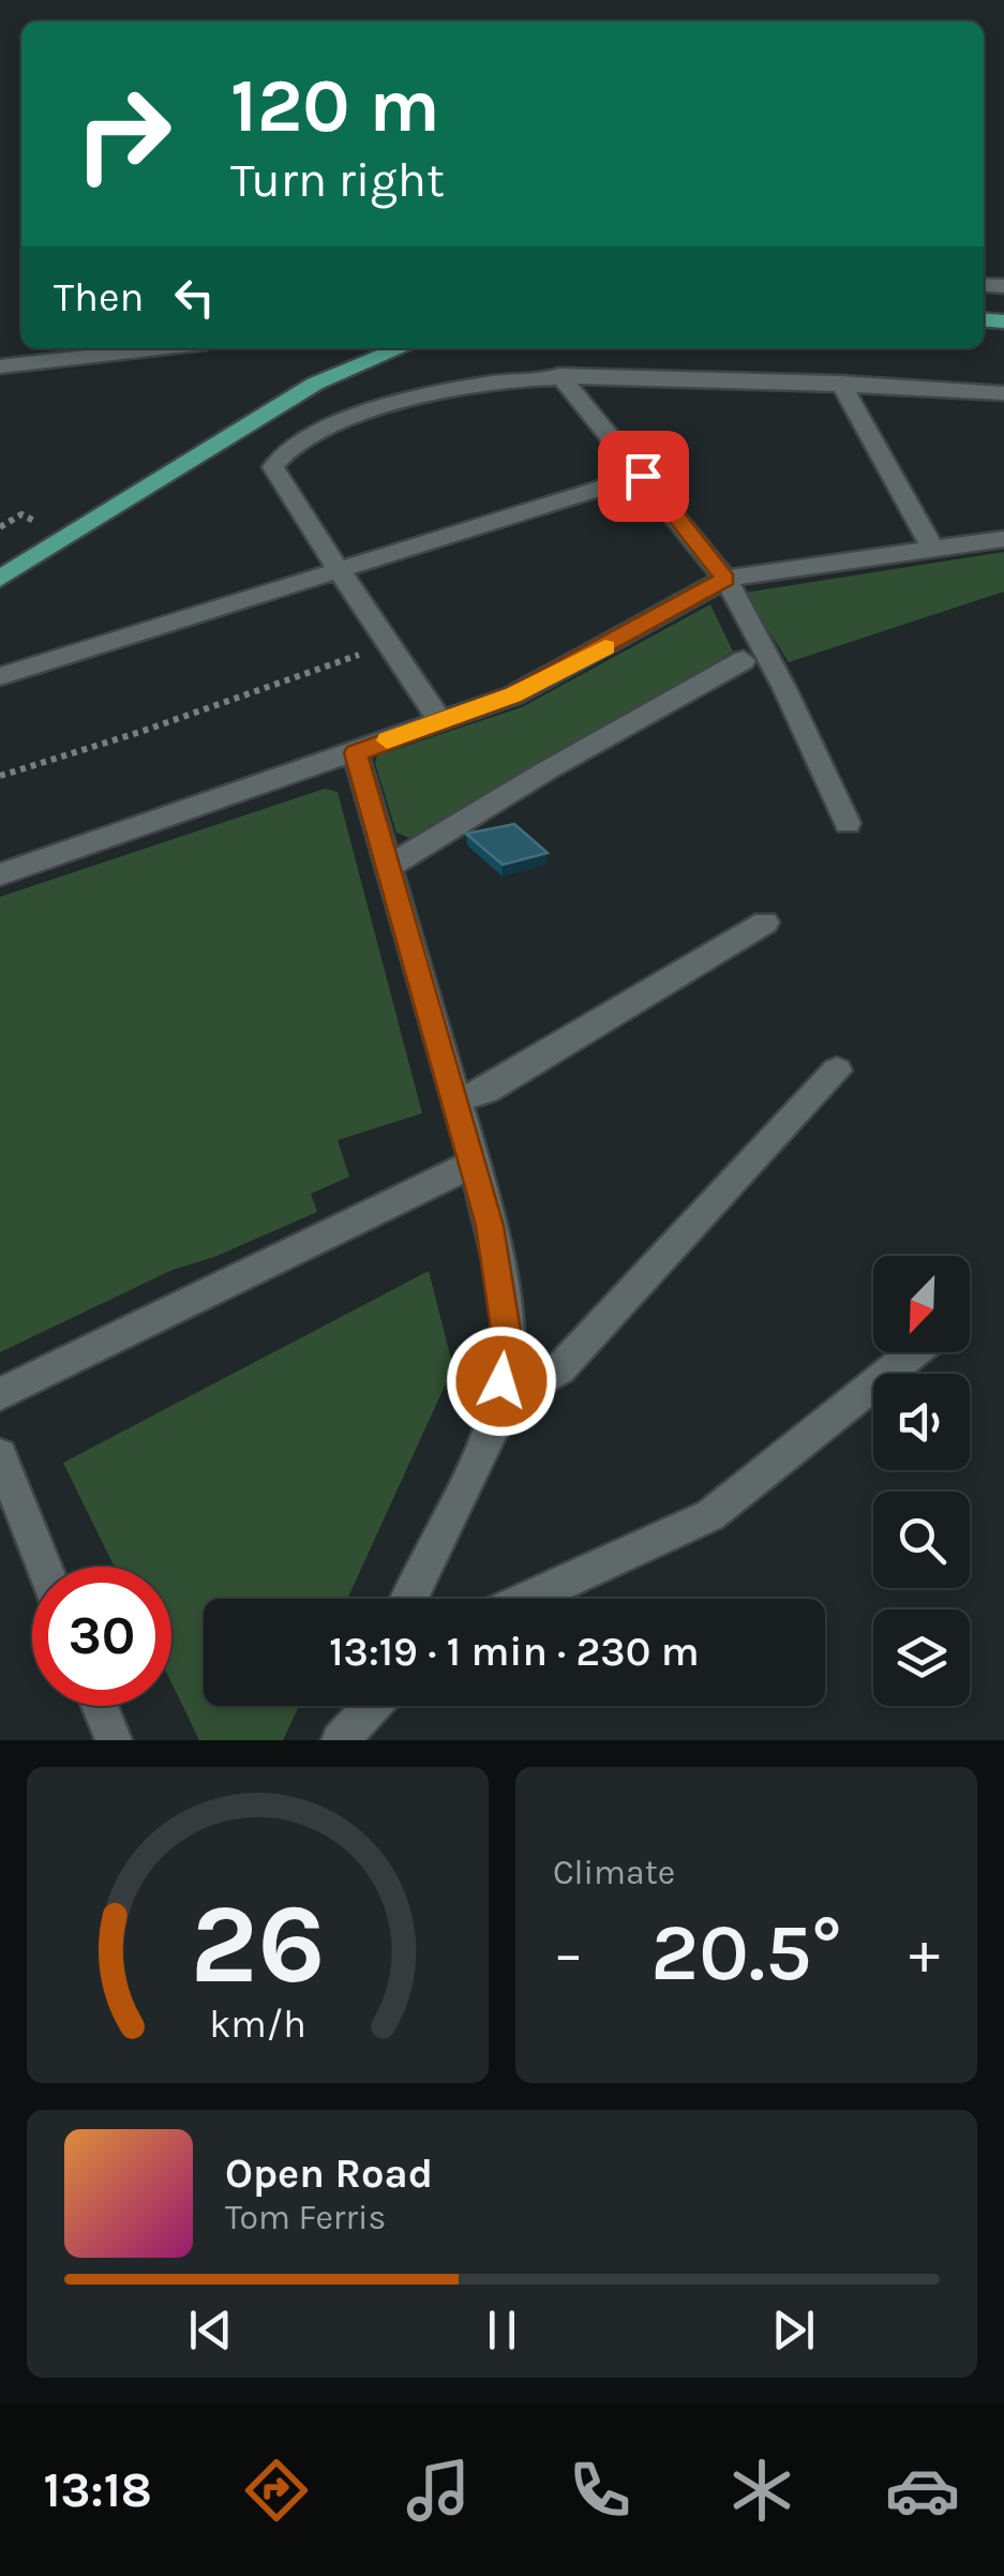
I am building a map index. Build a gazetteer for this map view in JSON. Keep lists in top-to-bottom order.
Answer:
{
  "north": "bottom left",
  "page": {
    "turn": ["120 m", "Turn right"],
    "then": "Then",
    "limit": "30",
    "trip": "13:19 · 1 min · 230 m",
    "tile": "Climate",
    "heat": ["−", "20.5°", "+"],
    "song": ["Open Road", "Tom Ferris"],
    "tabs": "13:18",
    "gauge": ["26", "km/h"]
  }
}
